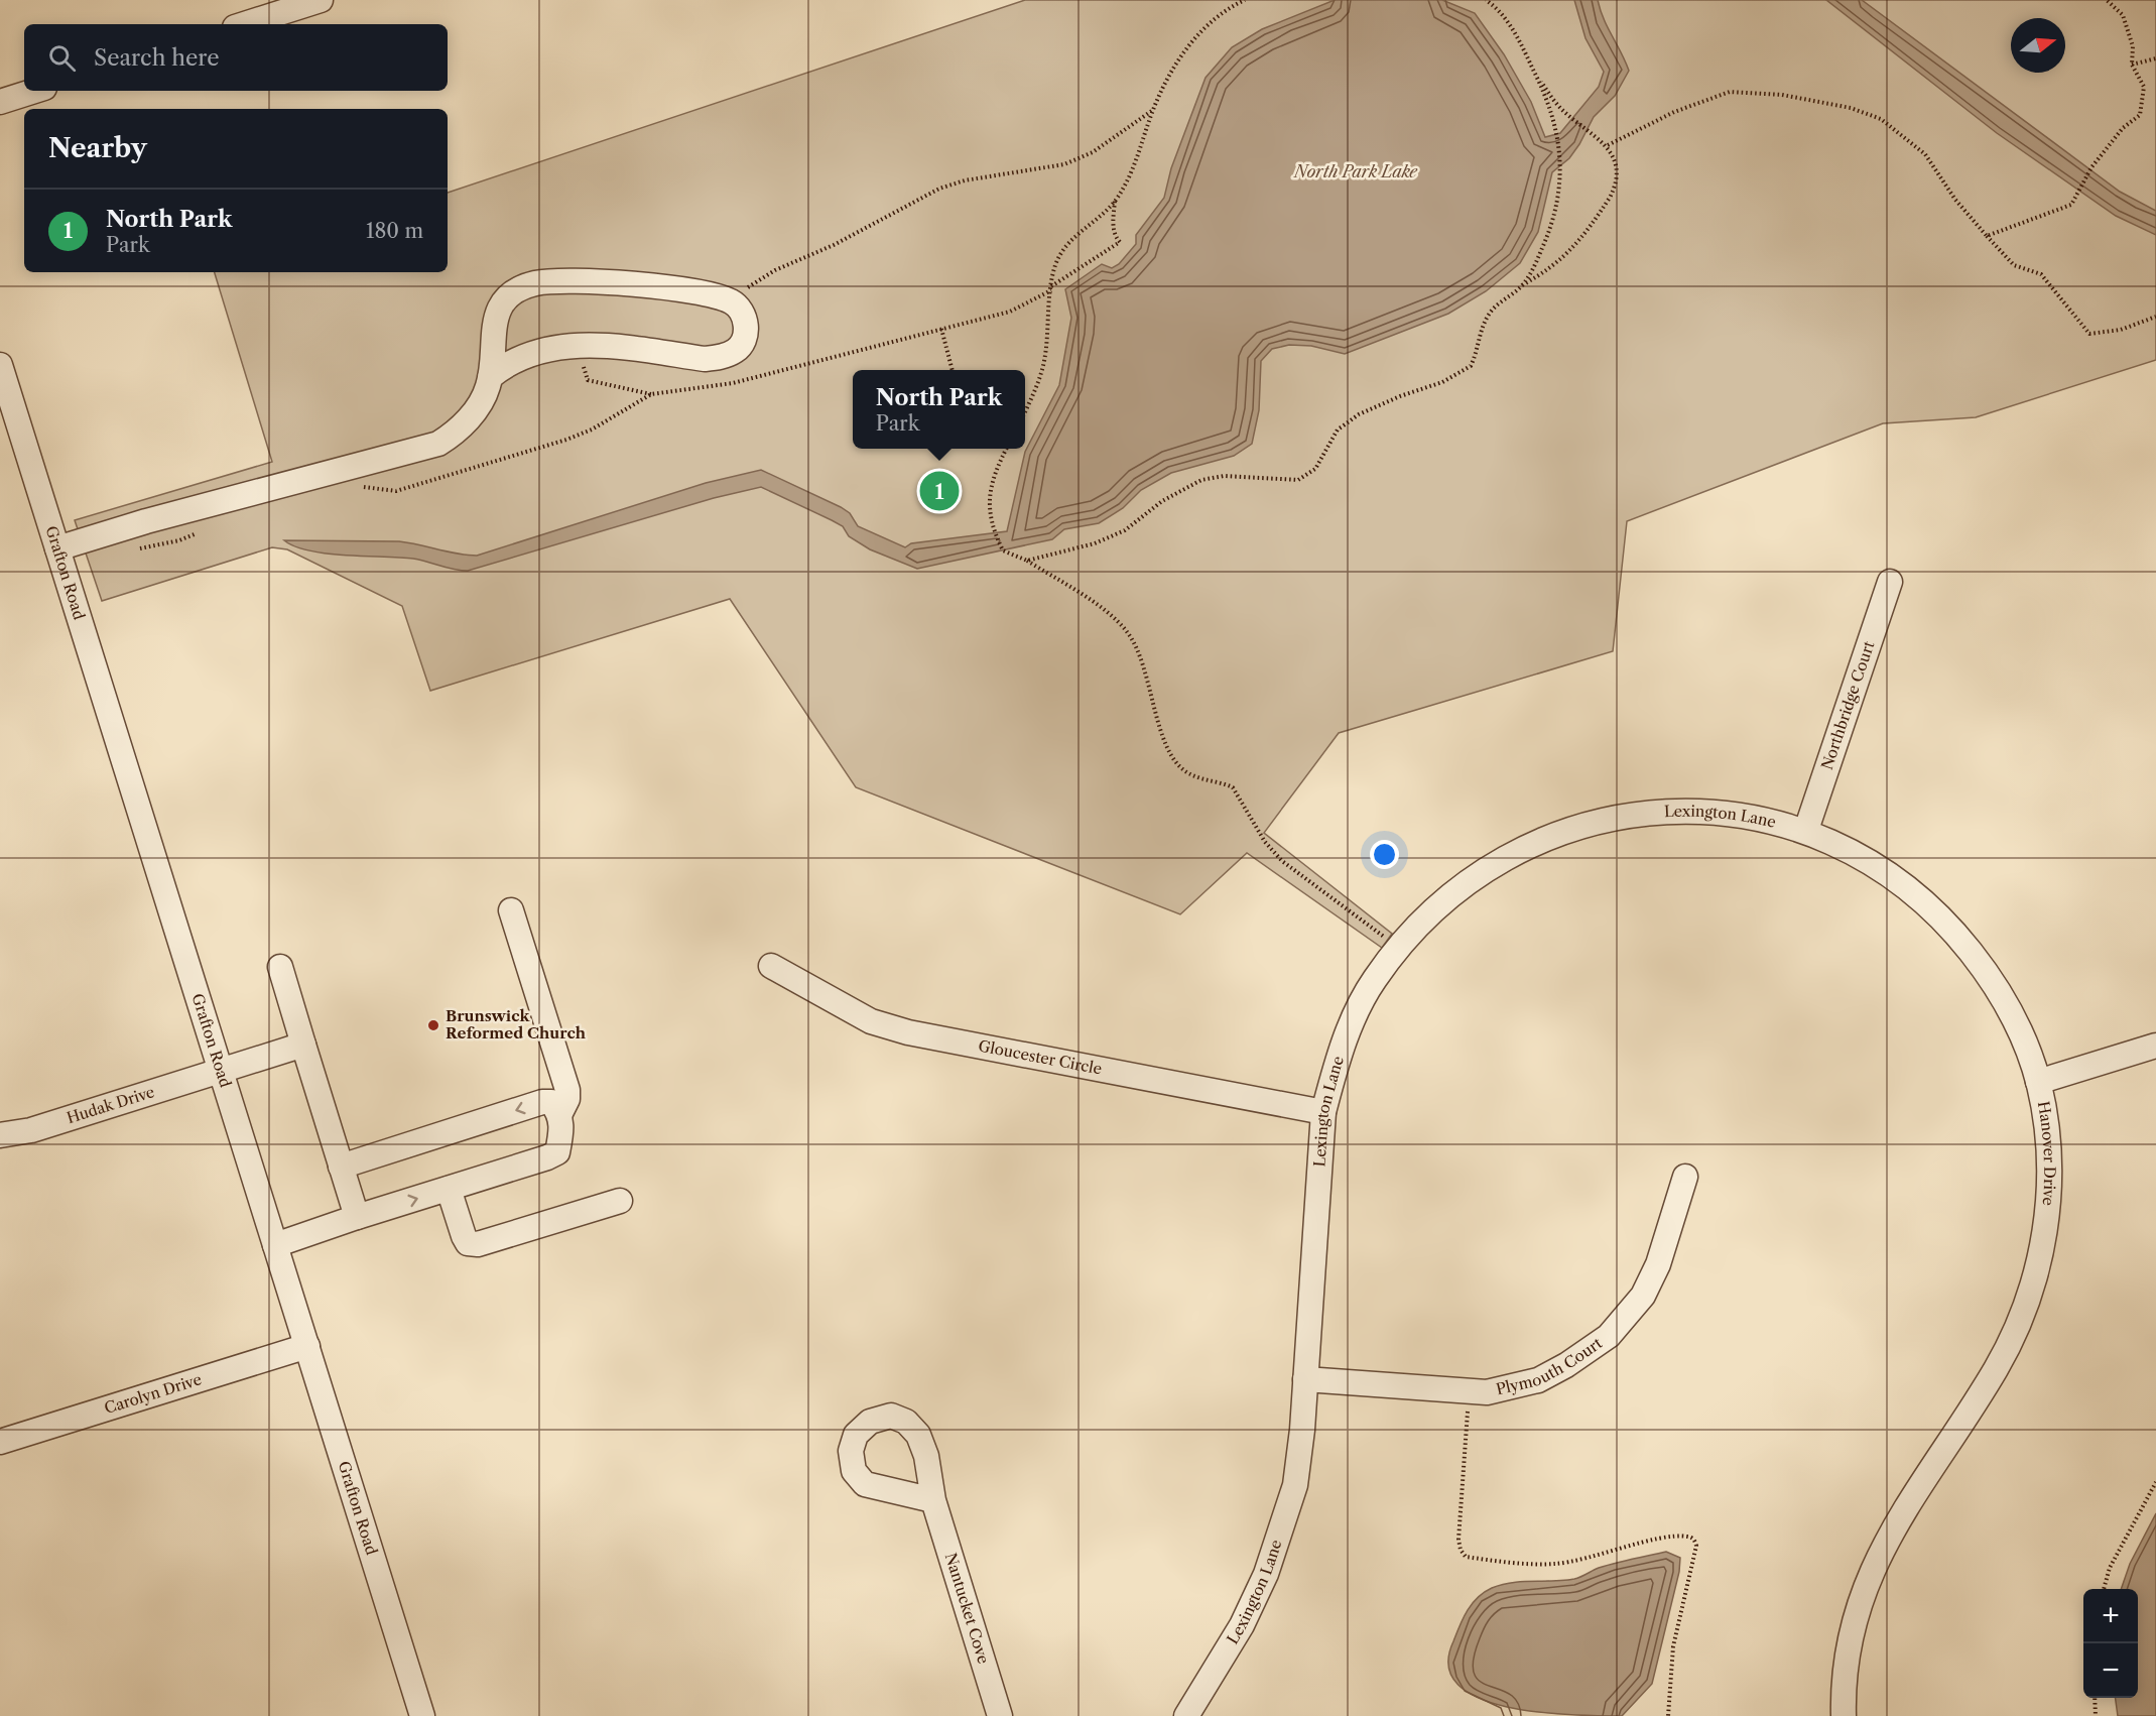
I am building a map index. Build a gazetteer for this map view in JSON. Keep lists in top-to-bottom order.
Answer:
{
  "streets": {
    "street": [
      "Grafton Road",
      "Northbridge Court",
      "Lexington Lane",
      "Gloucester Circle",
      "Hudak Drive",
      "Hanover Drive",
      "Plymouth Court",
      "Carolyn Drive",
      "Nantucket Cove"
    ]
  },
  "crossings": [
    ["Grafton Road", "Hudak Drive"],
    ["Grafton Road", "Carolyn Drive"],
    ["Northbridge Court", "Lexington Lane"],
    ["Northbridge Court", "Hanover Drive"],
    ["Lexington Lane", "Gloucester Circle"],
    ["Lexington Lane", "Hanover Drive"],
    ["Lexington Lane", "Plymouth Court"]
  ],
  "water": ["North Park Lake"],
  "places": ["Brunswick Reformed Church"],
  "north": "right",
  "page": {
    "search": "Search here",
    "heading": "Nearby",
    "list": [
      {
        "mark": "1",
        "name": "North Park",
        "note": "Park",
        "value": "180 m"
      }
    ],
    "popup": ["North Park", "Park"],
    "pins": "1",
    "map_buttons": ["+", "−"]
  }
}
